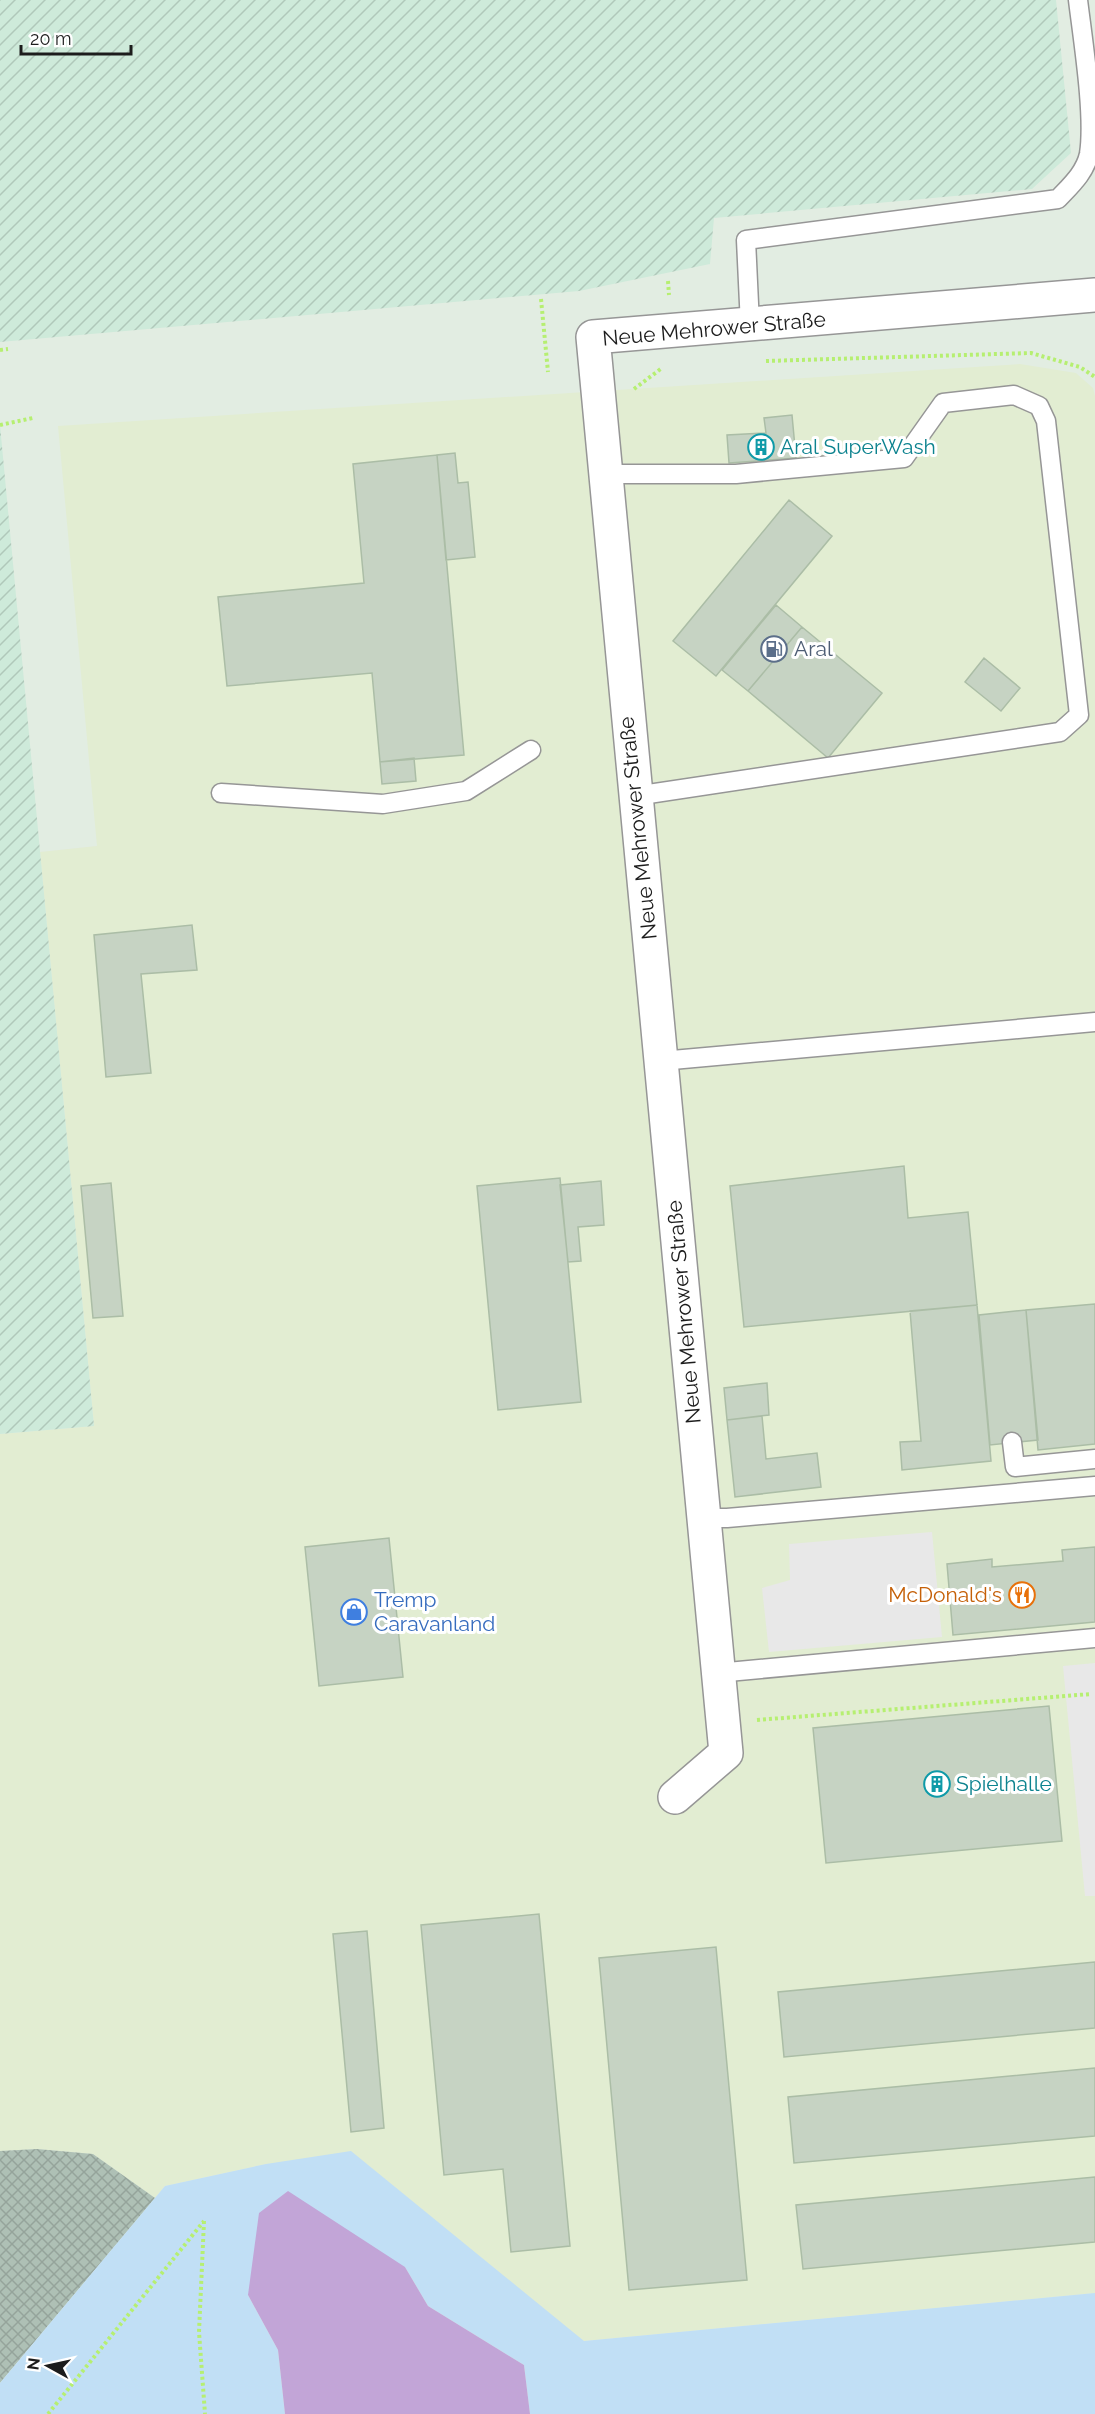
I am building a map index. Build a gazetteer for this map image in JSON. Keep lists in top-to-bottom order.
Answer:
{
  "streets": {
    "street": ["Neue Mehrower Straße"]
  },
  "places": {
    "building": ["Aral SuperWash", "Spielhalle"],
    "fuel station": ["Aral"],
    "restaurant": ["McDonald's"],
    "shop": ["Tremp Caravanland"]
  },
  "scale_bar": "20 m",
  "north": "left"
}
